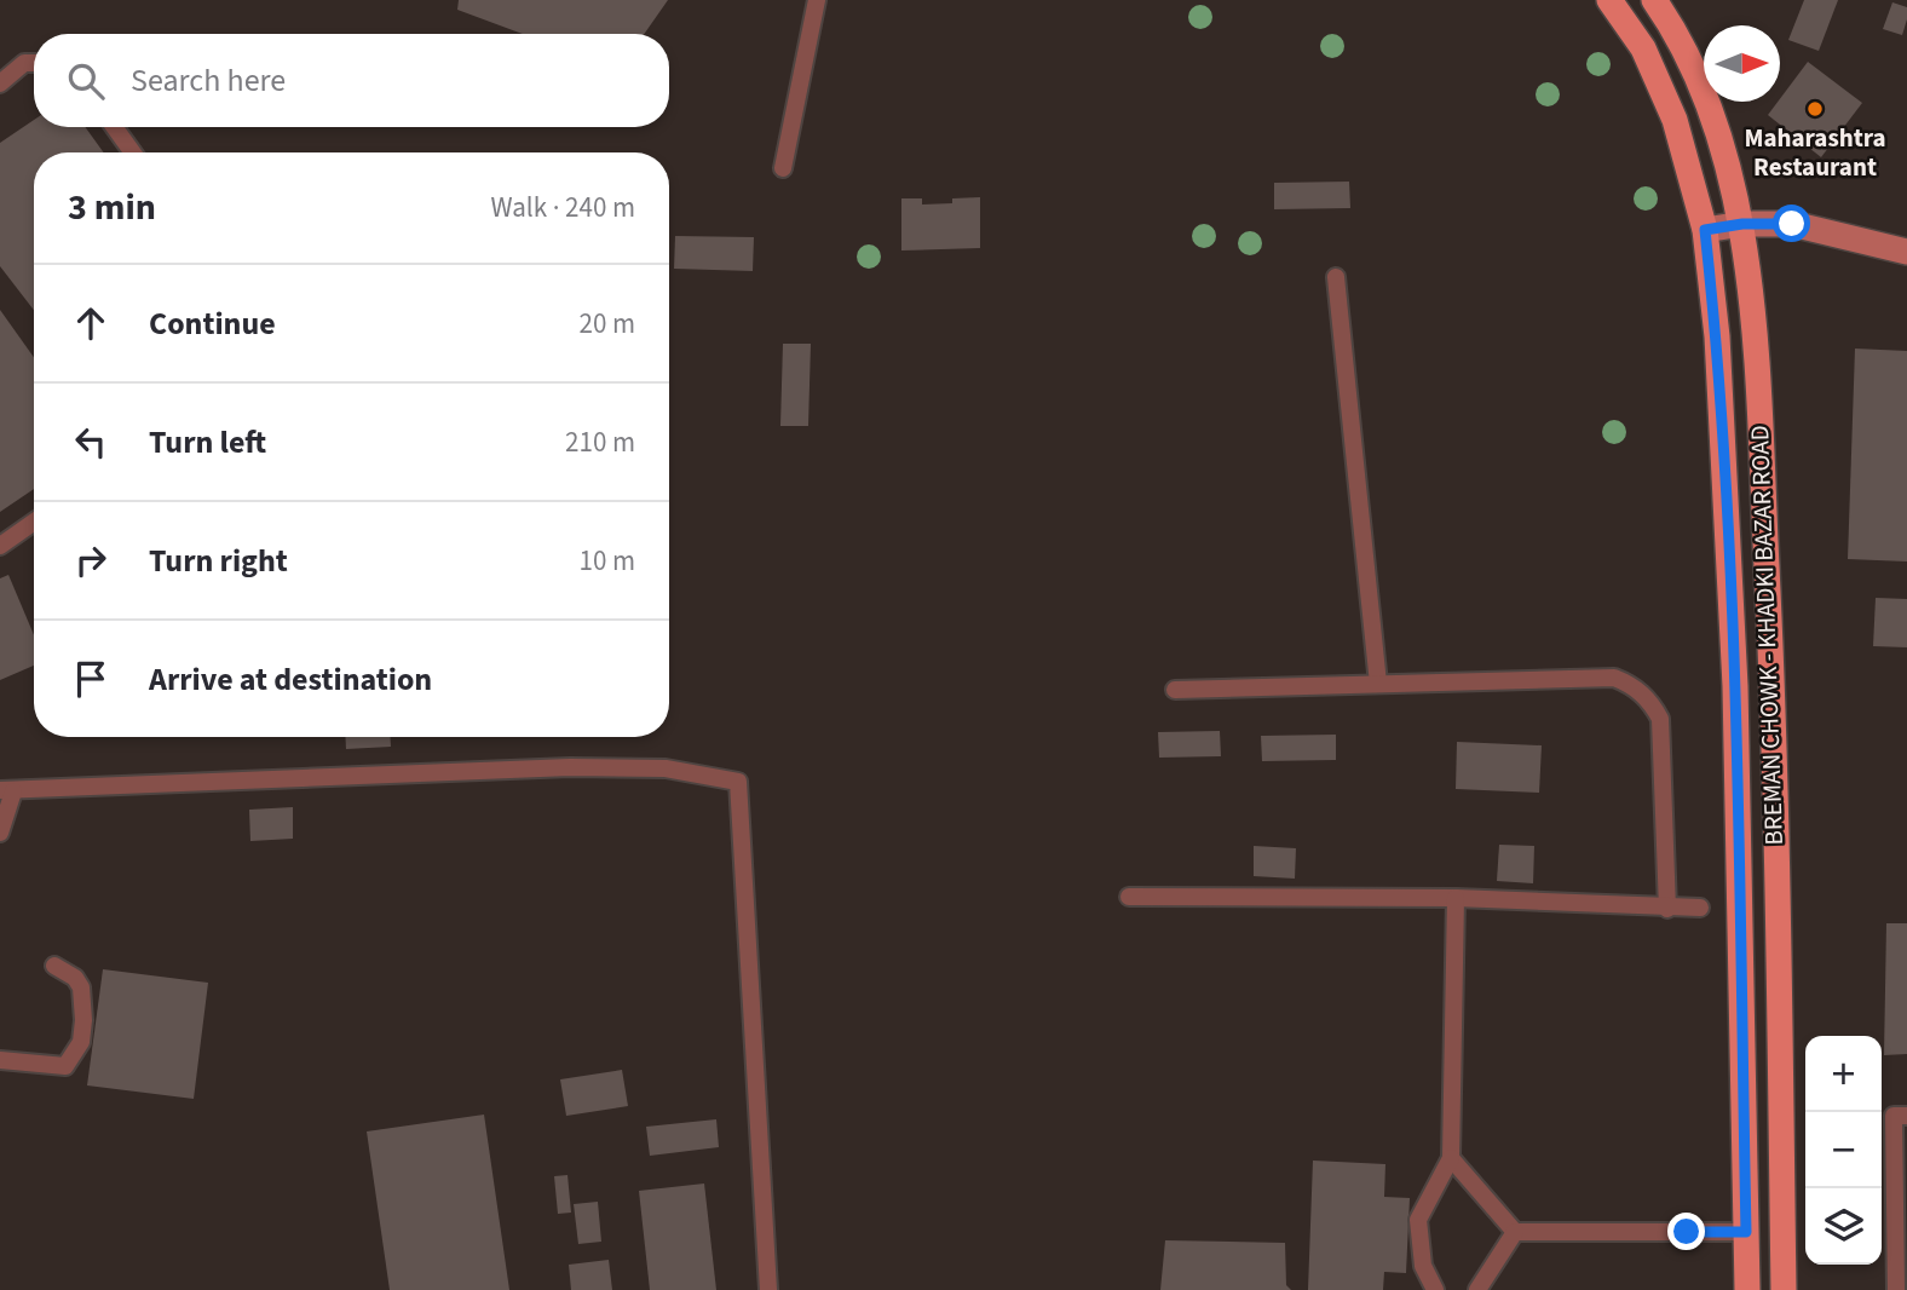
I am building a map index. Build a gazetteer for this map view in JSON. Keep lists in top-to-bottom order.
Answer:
{
  "streets": {
    "main road": ["BREMAN CHOWK - KHADKI BAZAR ROAD"]
  },
  "places": ["Maharashtra Restaurant"],
  "north": "right",
  "page": {
    "search": "Search here",
    "heading": ["3 min", "Walk · 240 m"],
    "list": [
      ["Continue", "20 m"],
      ["Turn left", "210 m"],
      ["Turn right", "10 m"],
      "Arrive at destination"
    ],
    "map_buttons": ["+", "−"]
  }
}
